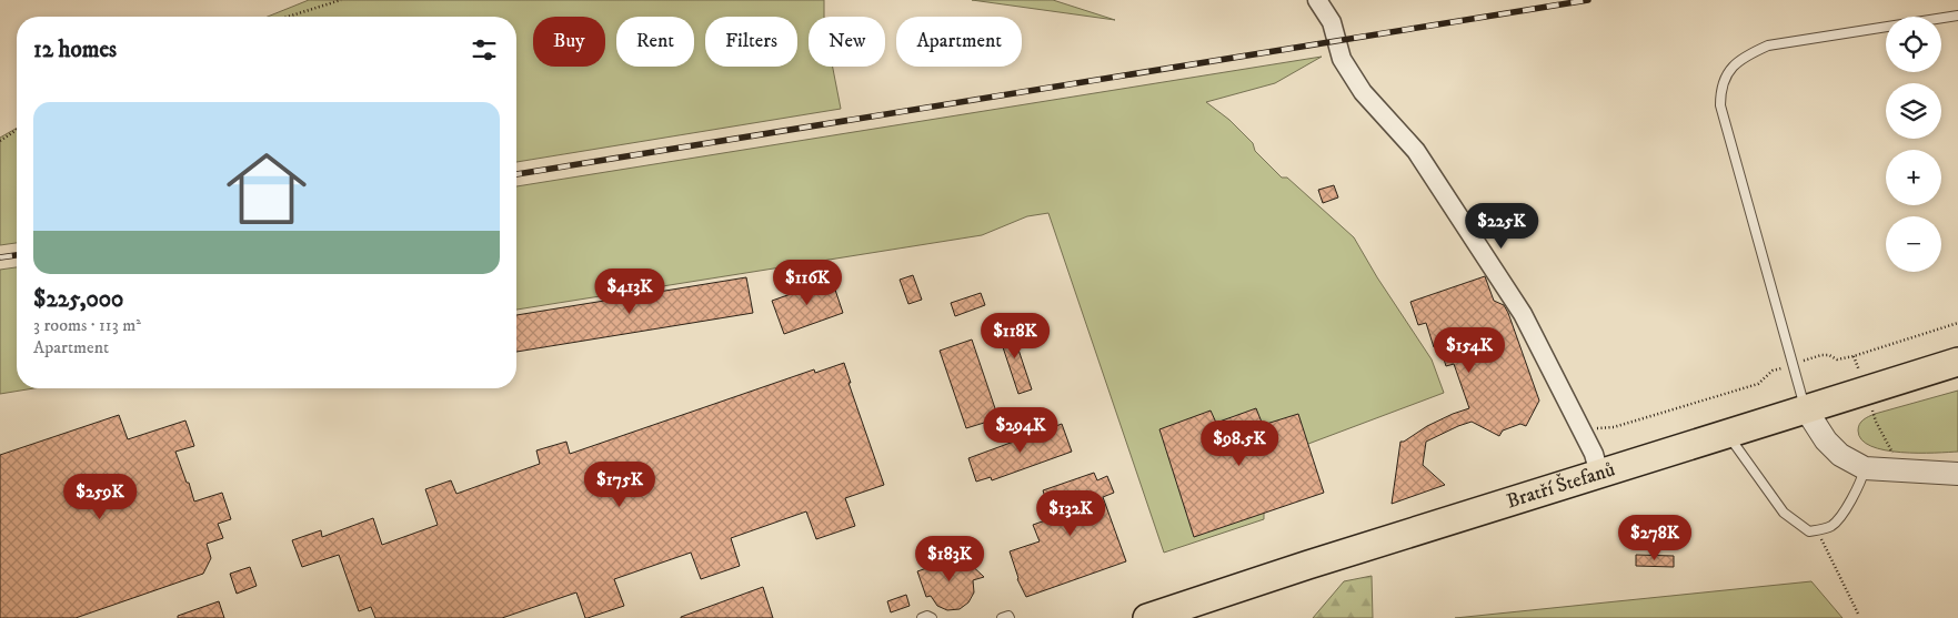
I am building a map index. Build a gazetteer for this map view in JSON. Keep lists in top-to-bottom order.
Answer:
{
  "streets": {
    "main road": ["Bratří Štefanů"]
  },
  "page": {
    "map_buttons": ["+", "−"],
    "chip": [
      "Buy",
      "Rent",
      "Filters",
      "New",
      "Apartment"
    ],
    "heading": "12 homes",
    "list": [
      {
        "name": "$225,000",
        "note": "3 rooms · 113 m² · Apartment"
      }
    ],
    "price": [
      "$225K",
      "$116K",
      "$413K",
      "$118K",
      "$154K",
      "$294K",
      "$98.5K",
      "$175K",
      "$259K",
      "$132K",
      "$278K",
      "$183K"
    ]
  }
}
